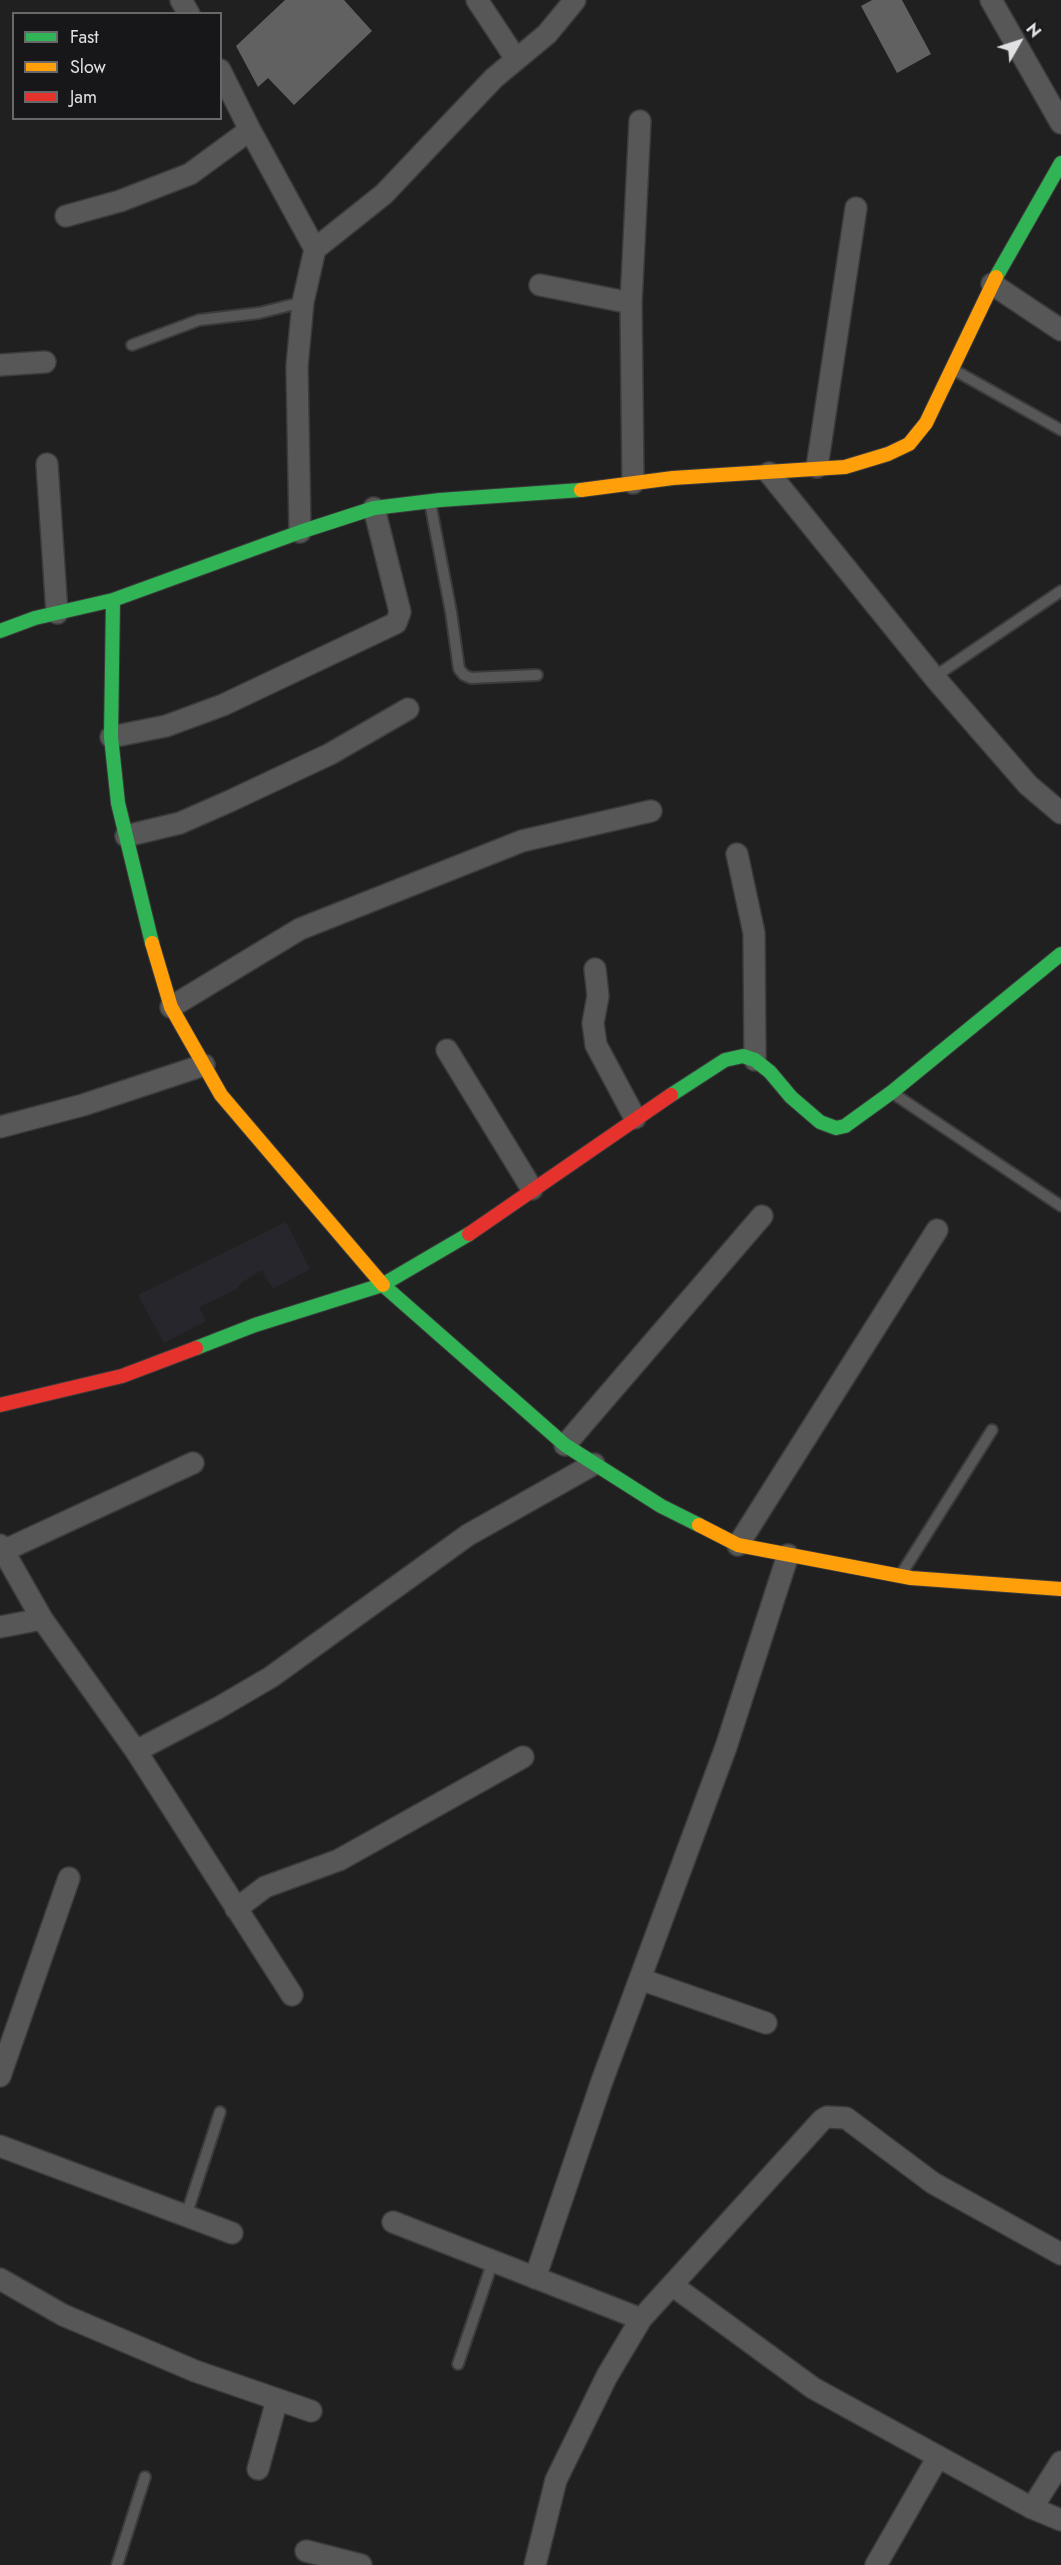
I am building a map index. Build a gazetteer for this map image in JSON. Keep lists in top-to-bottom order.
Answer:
{
  "legend": ["Fast", "Slow", "Jam"],
  "north": "top right"
}
